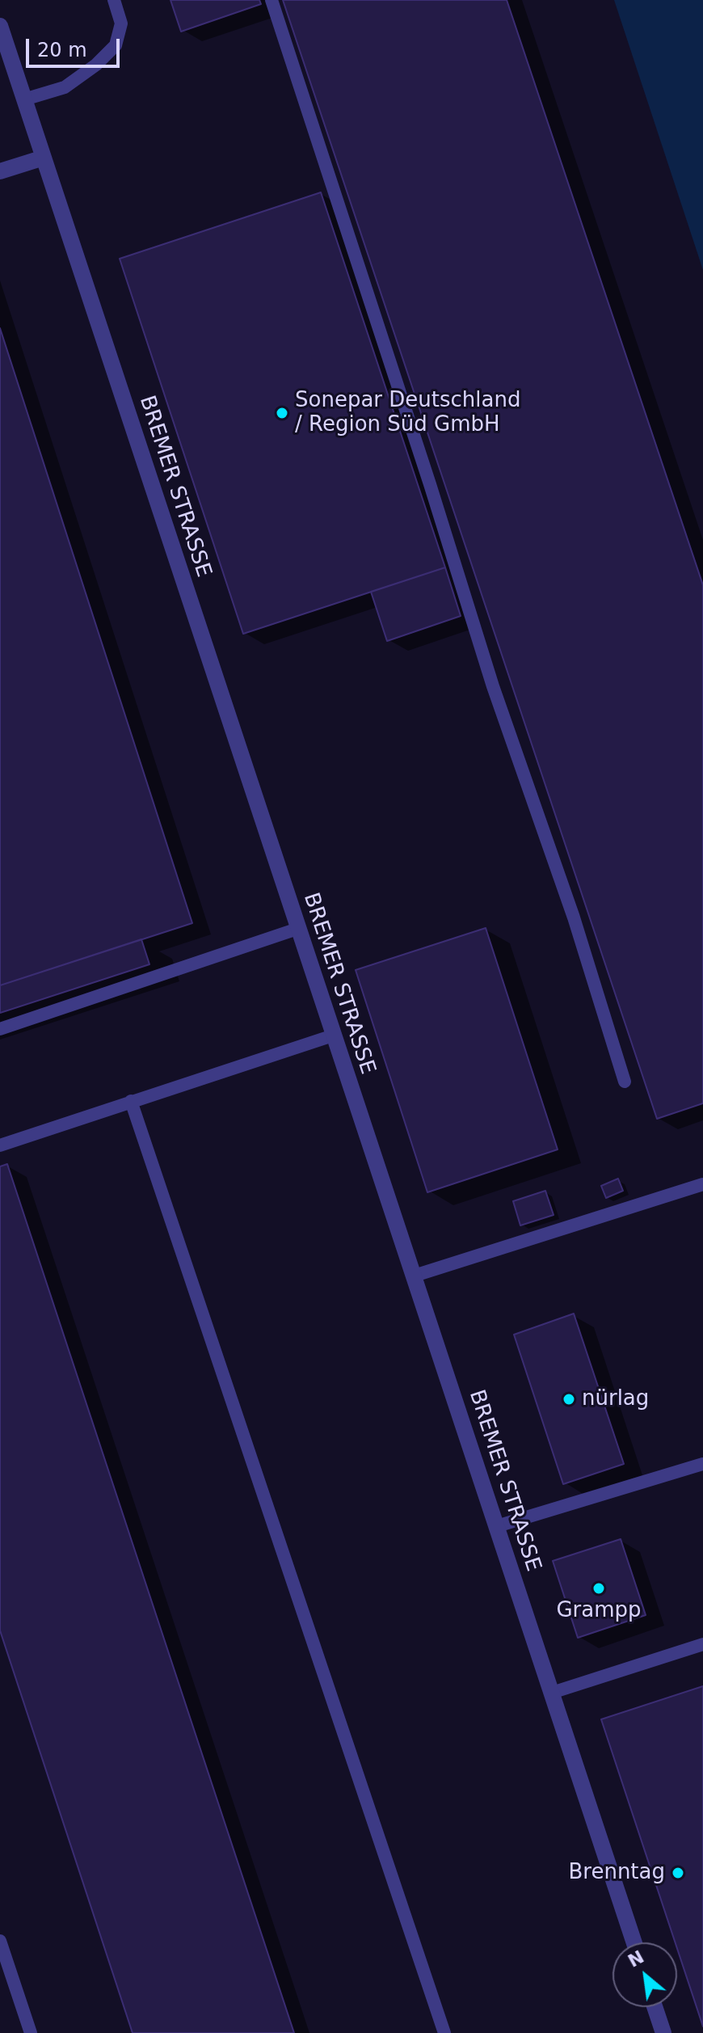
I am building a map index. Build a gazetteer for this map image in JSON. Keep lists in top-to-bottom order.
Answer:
{
  "streets": {
    "street": ["BREMER STRASSE"]
  },
  "places": [
    "Sonepar Deutschland / Region Süd GmbH",
    "nürlag",
    "Grampp",
    "Brenntag"
  ],
  "scale_bar": "20 m",
  "north": "top left"
}
